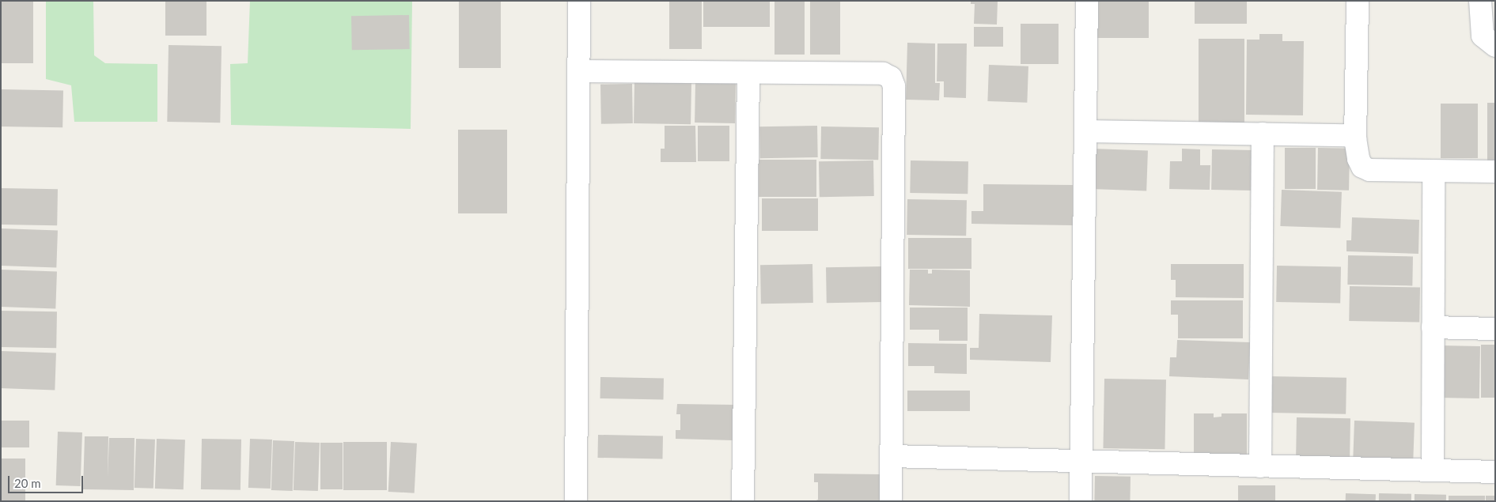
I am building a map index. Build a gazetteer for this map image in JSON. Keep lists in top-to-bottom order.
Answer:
{
  "scale_bar": "20 m"
}
